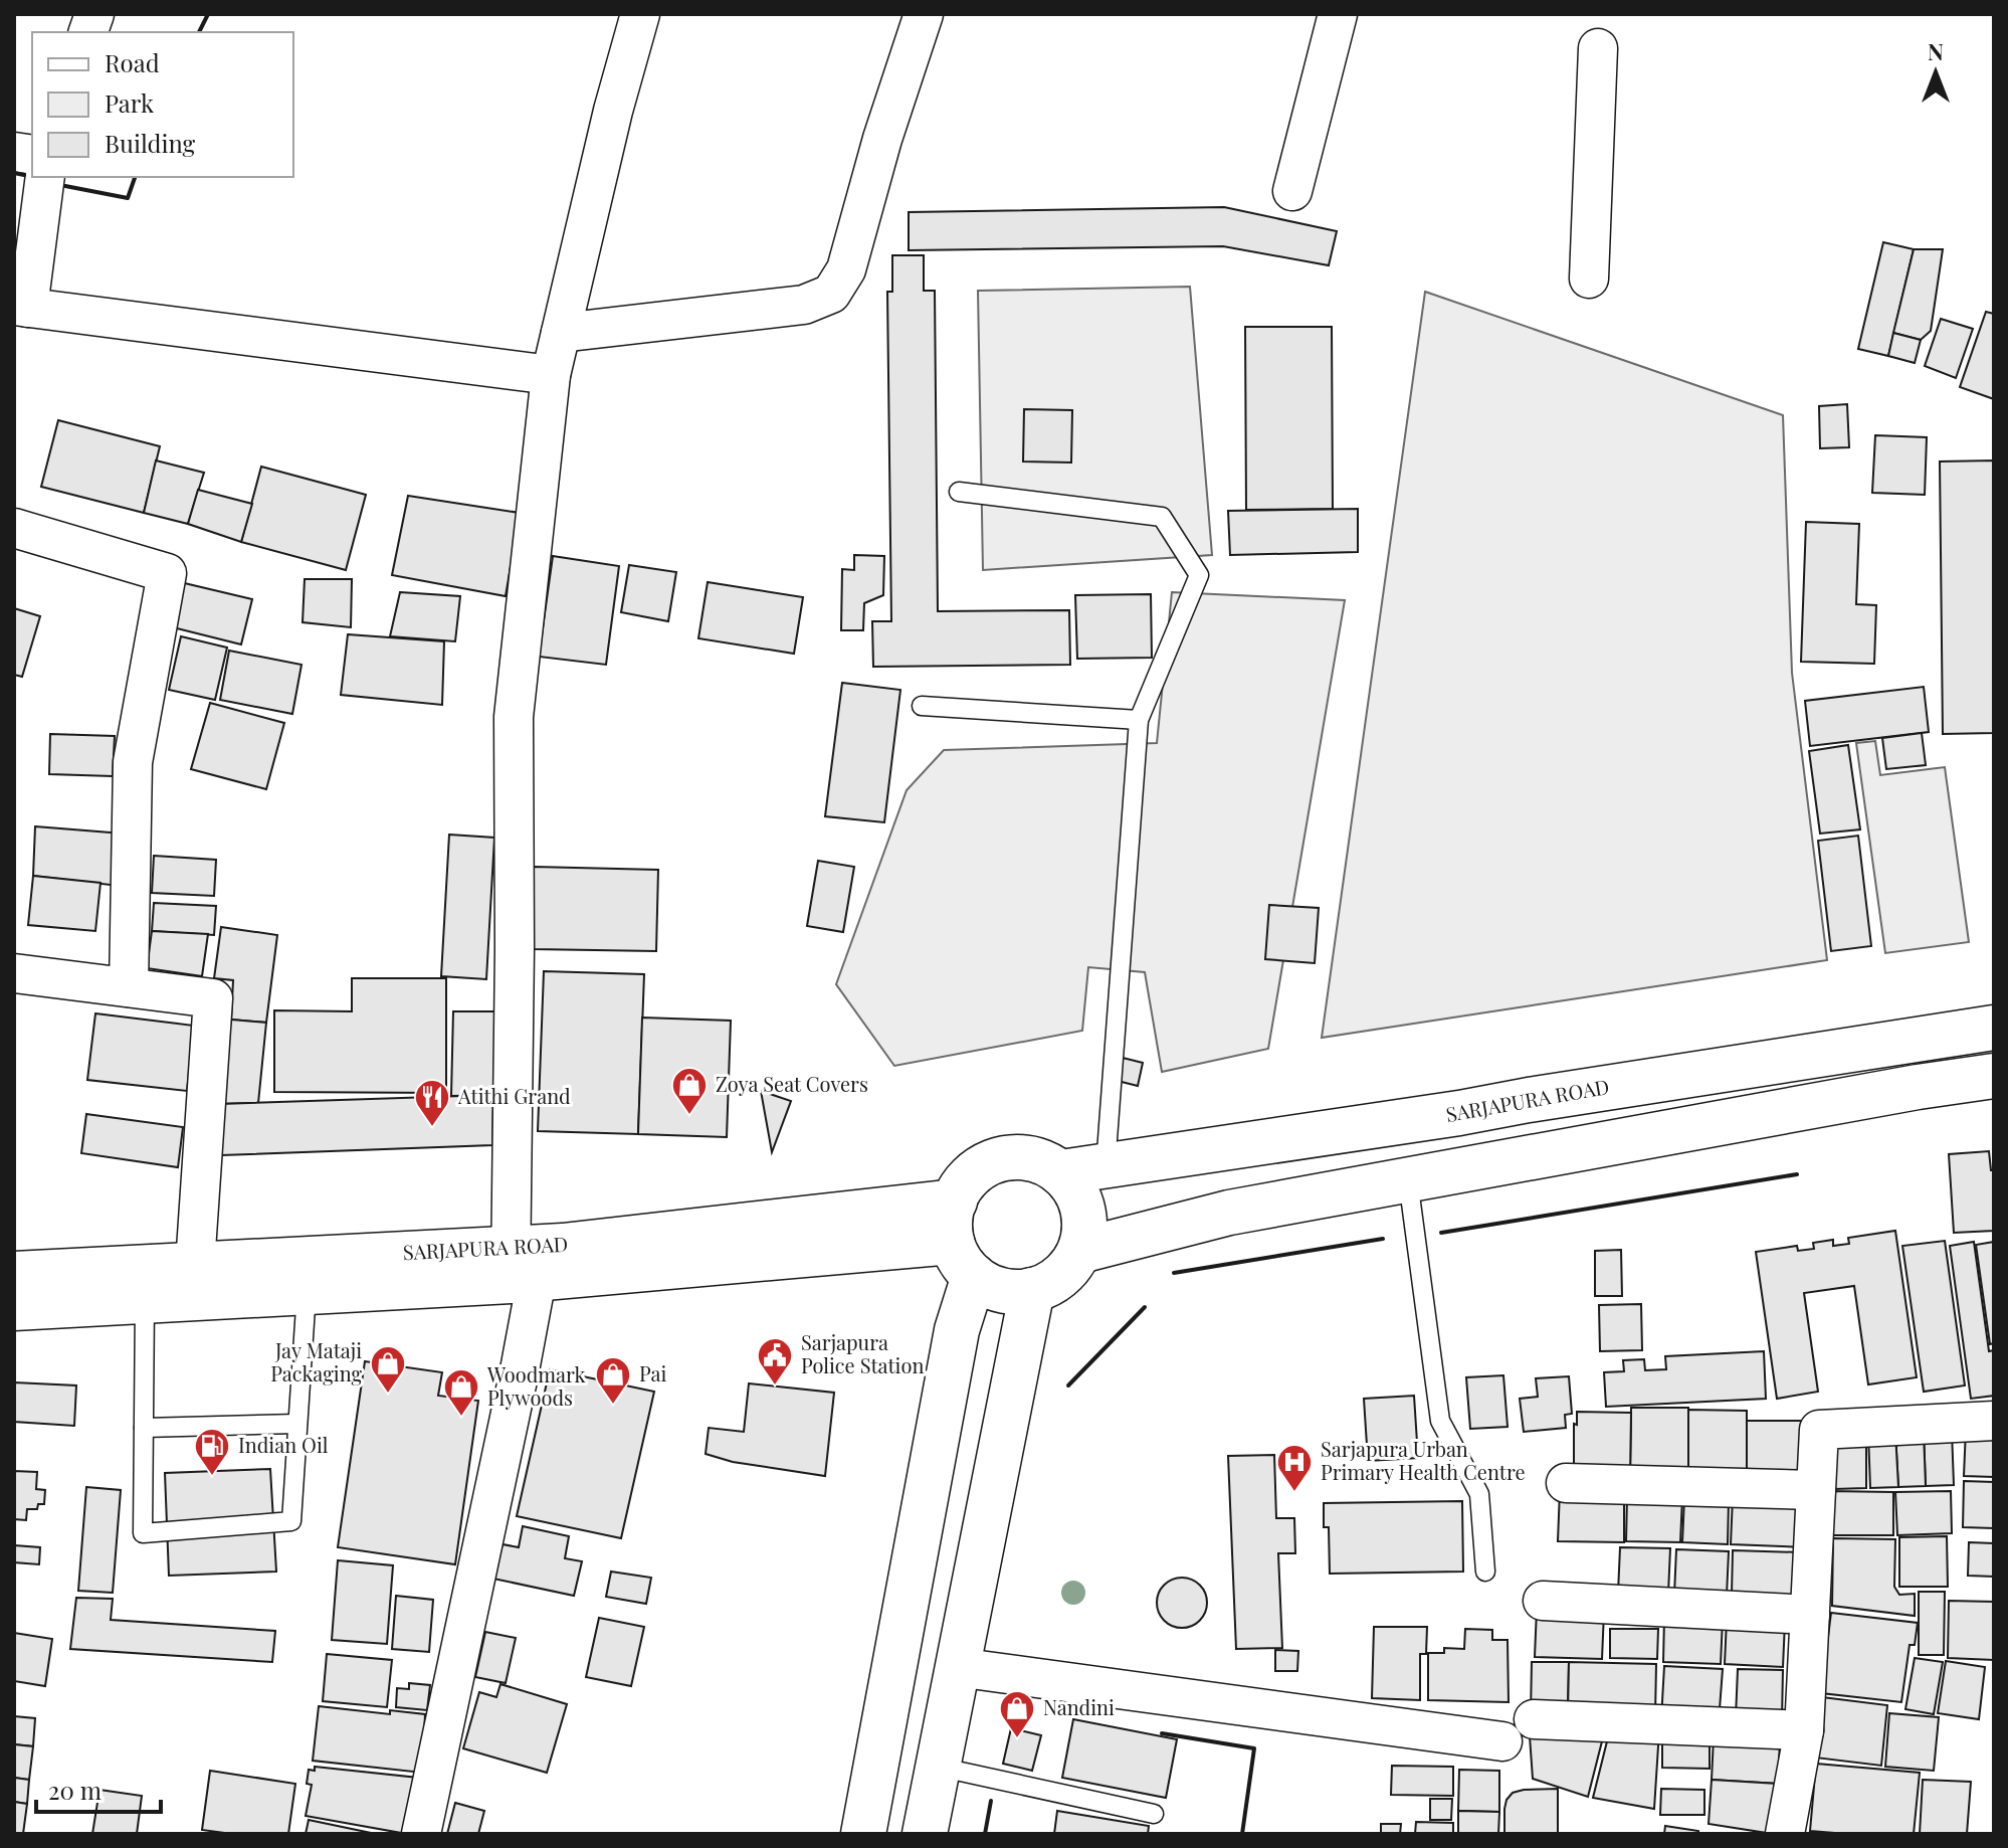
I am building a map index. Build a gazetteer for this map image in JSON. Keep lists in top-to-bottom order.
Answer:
{
  "streets": {
    "main road": ["SARJAPURA ROAD"]
  },
  "places": {
    "shop": [
      "Zoya Seat Covers",
      "Jay Mataji Packaging",
      "Pai",
      "Woodmark Plywoods",
      "Nandini"
    ],
    "restaurant": ["Atithi Grand"],
    "public building": ["Sarjapura Police Station"],
    "fuel station": ["Indian Oil"],
    "hospital": ["Sarjapura Urban Primary Health Centre"]
  },
  "legend": ["Road", "Park", "Building"],
  "scale_bar": "20 m",
  "north": "top"
}
